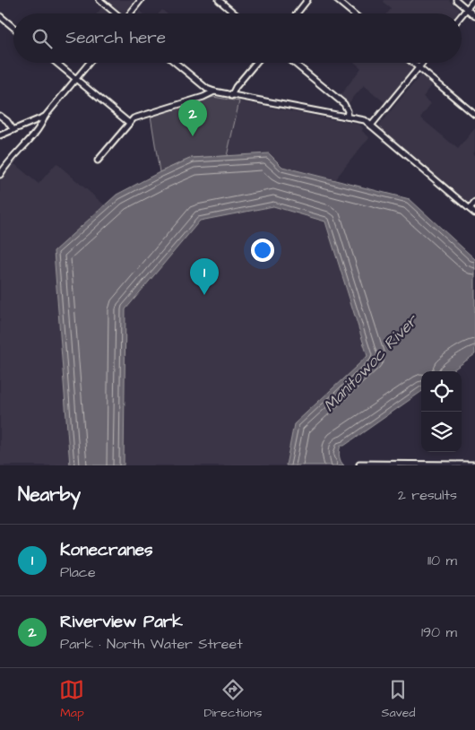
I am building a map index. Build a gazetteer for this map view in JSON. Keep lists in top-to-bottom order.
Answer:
{
  "water": ["Manitowoc River"],
  "page": {
    "search": "Search here",
    "pins": ["2", "1"],
    "heading": ["Nearby", "2 results"],
    "list": [
      {
        "mark": "1",
        "name": "Konecranes",
        "note": "Place",
        "value": "110 m"
      },
      {
        "mark": "2",
        "name": "Riverview Park",
        "note": "Park · North Water Street",
        "value": "190 m"
      }
    ],
    "nav": ["Map", "Directions", "Saved"]
  }
}
